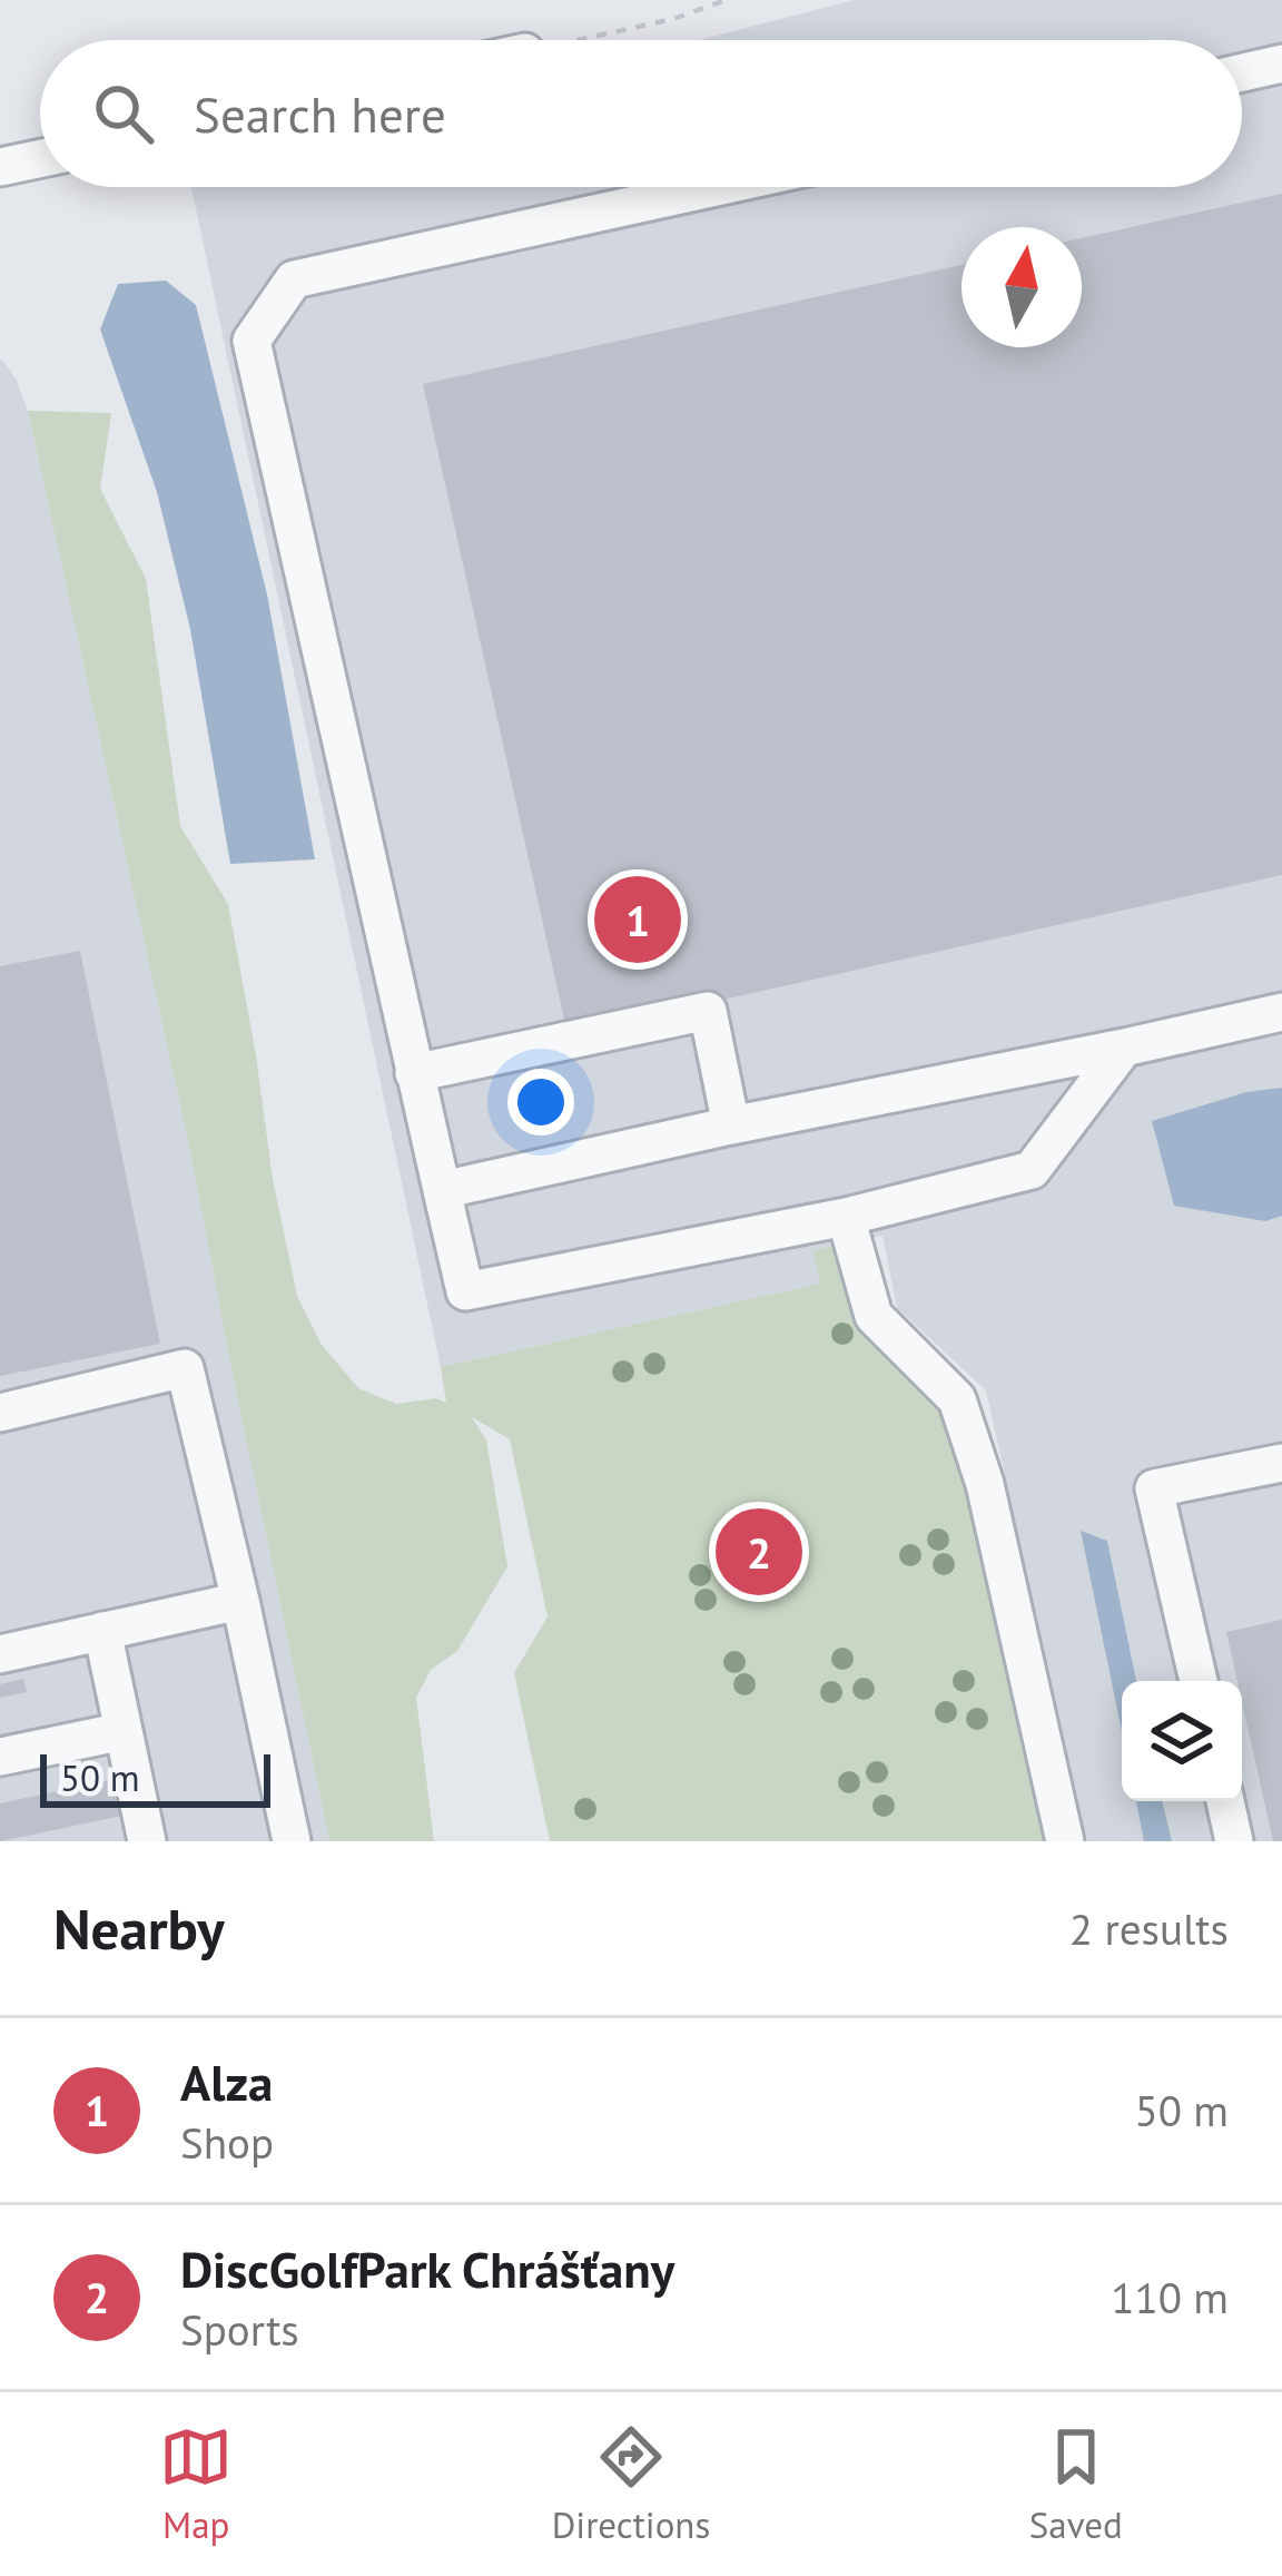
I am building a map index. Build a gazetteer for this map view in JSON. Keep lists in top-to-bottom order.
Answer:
{
  "scale_bar": "50 m",
  "north": "top",
  "page": {
    "search": "Search here",
    "pins": ["1", "2"],
    "scale": "50 m",
    "heading": ["Nearby", "2 results"],
    "list": [
      {
        "mark": "1",
        "name": "Alza",
        "note": "Shop",
        "value": "50 m"
      },
      {
        "mark": "2",
        "name": "DiscGolfPark Chrášťany",
        "note": "Sports",
        "value": "110 m"
      }
    ],
    "nav": ["Map", "Directions", "Saved"]
  }
}
